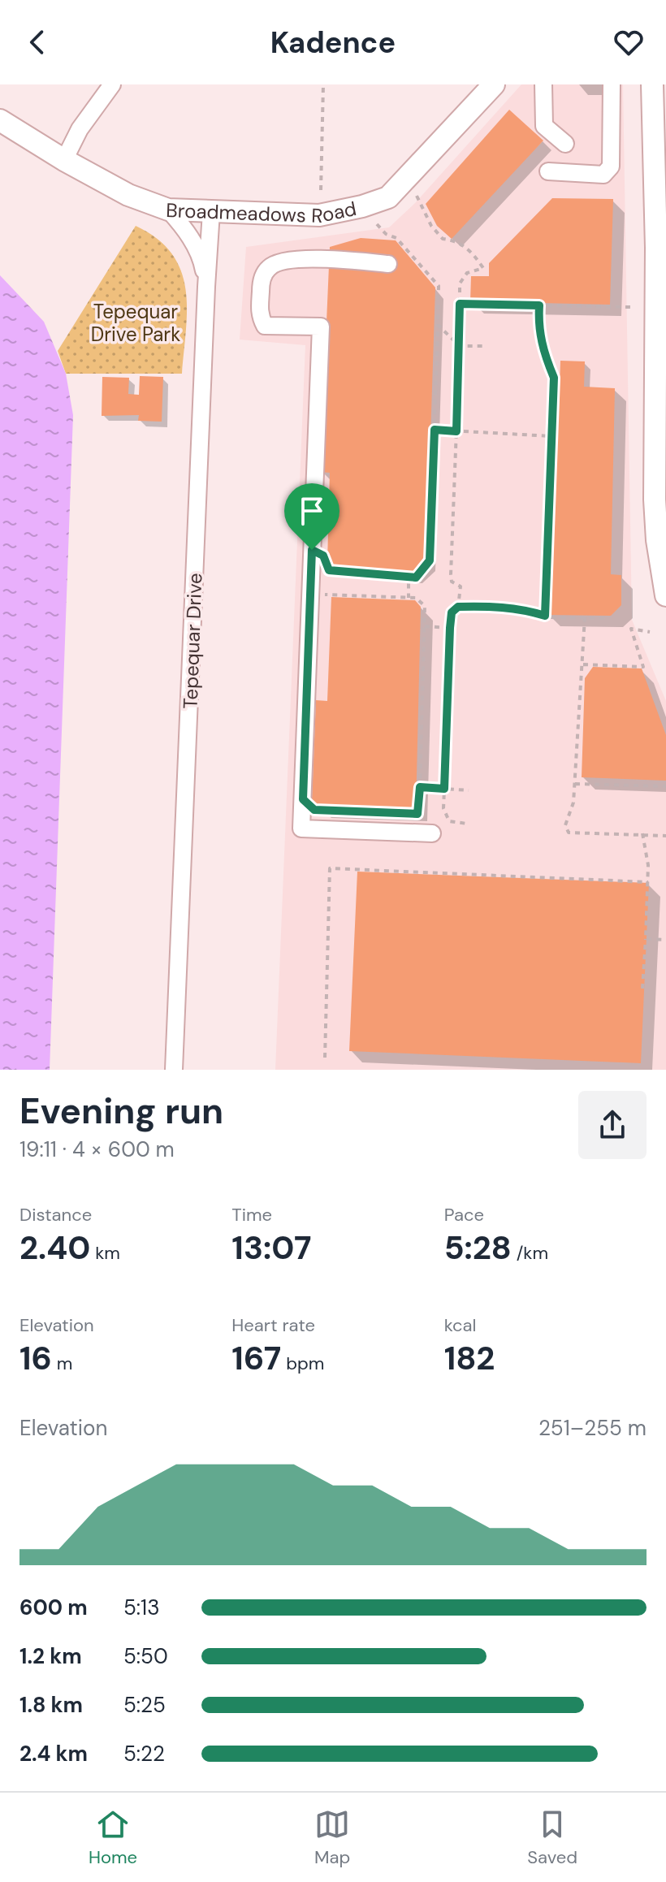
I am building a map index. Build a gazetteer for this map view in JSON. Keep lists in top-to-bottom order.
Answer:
{
  "streets": {
    "main road": ["Broadmeadows Road"],
    "street": ["Tepequar Drive"]
  },
  "crossings": [
    ["Broadmeadows Road", "Tepequar Drive"]
  ],
  "parks": ["Tepequar Drive Park"],
  "page": {
    "header": "Kadence",
    "heading": ["Evening run", "19:11 · 4 × 600 m"],
    "stats": [
      ["Distance", "2.40 km"],
      ["Time", "13:07"],
      ["Pace", "5:28 /km"],
      ["Elevation", "16 m"],
      ["Heart rate", "167 bpm"],
      ["kcal", "182"]
    ],
    "chart": ["Elevation", "251–255 m"],
    "list": [
      {
        "name": "600 m",
        "note": "5:13"
      },
      {
        "name": "1.2 km",
        "note": "5:50"
      },
      {
        "name": "1.8 km",
        "note": "5:25"
      },
      {
        "name": "2.4 km",
        "note": "5:22"
      }
    ],
    "tabs": ["Home", "Map", "Saved"]
  }
}
